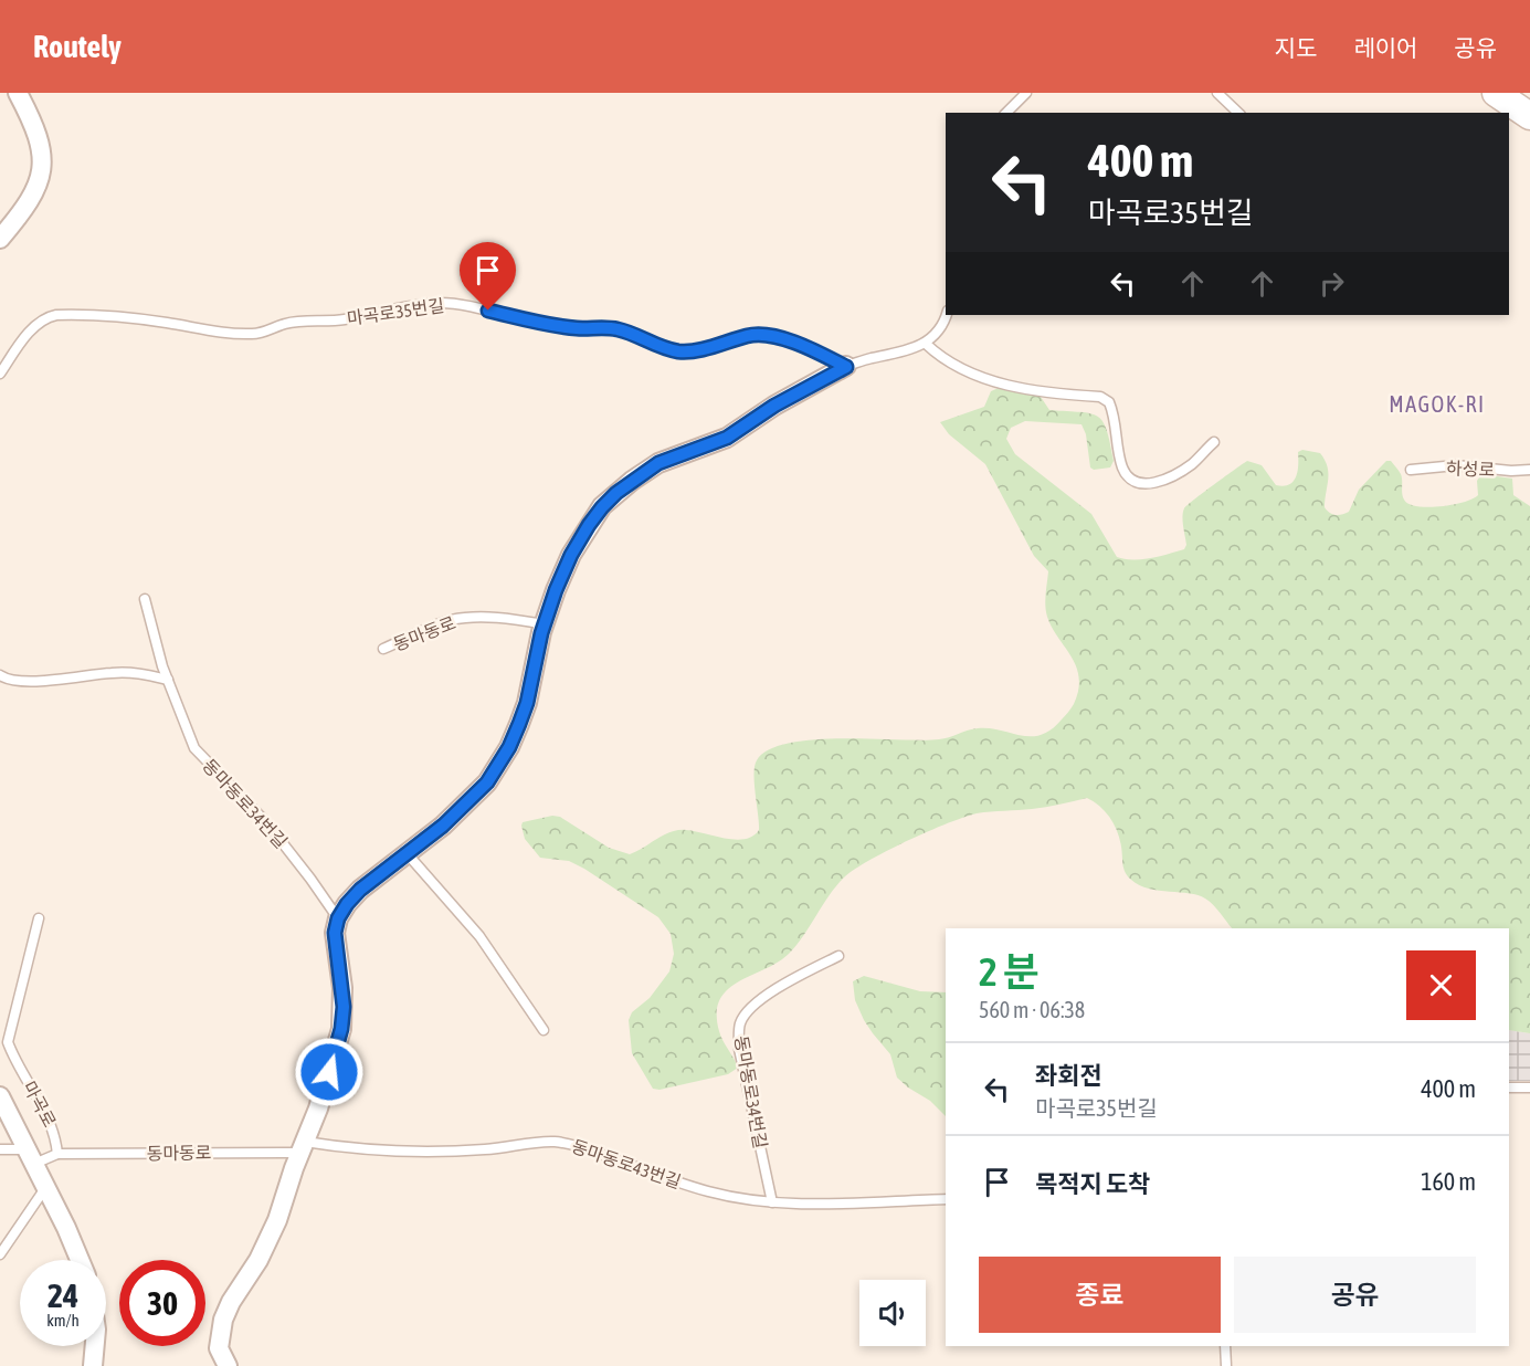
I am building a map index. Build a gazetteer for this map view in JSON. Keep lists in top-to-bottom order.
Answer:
{
  "streets": {
    "street": ["마곡로"],
    "lane": [
      "마곡로35번길",
      "하성로",
      "동마동로",
      "동마동로34번길",
      "동마동로43번길"
    ]
  },
  "crossings": [
    ["동마동로", "마곡로"],
    ["동마동로", "동마동로43번길"],
    ["동마동로34번길", "동마동로43번길"]
  ],
  "districts": ["MAGOK-RI"],
  "page": {
    "header": "Routely",
    "nav": ["지도", "레이어", "공유"],
    "turn": ["400 m", "마곡로35번길"],
    "heading": ["2 분", "560 m · 06:38"],
    "list": [
      {
        "name": "좌회전",
        "note": "마곡로35번길",
        "value": "400 m"
      },
      {
        "name": "목적지 도착",
        "value": "160 m"
      }
    ],
    "buttons": ["종료", "공유"],
    "speed": "24 km/h",
    "limit": "30"
  }
}
